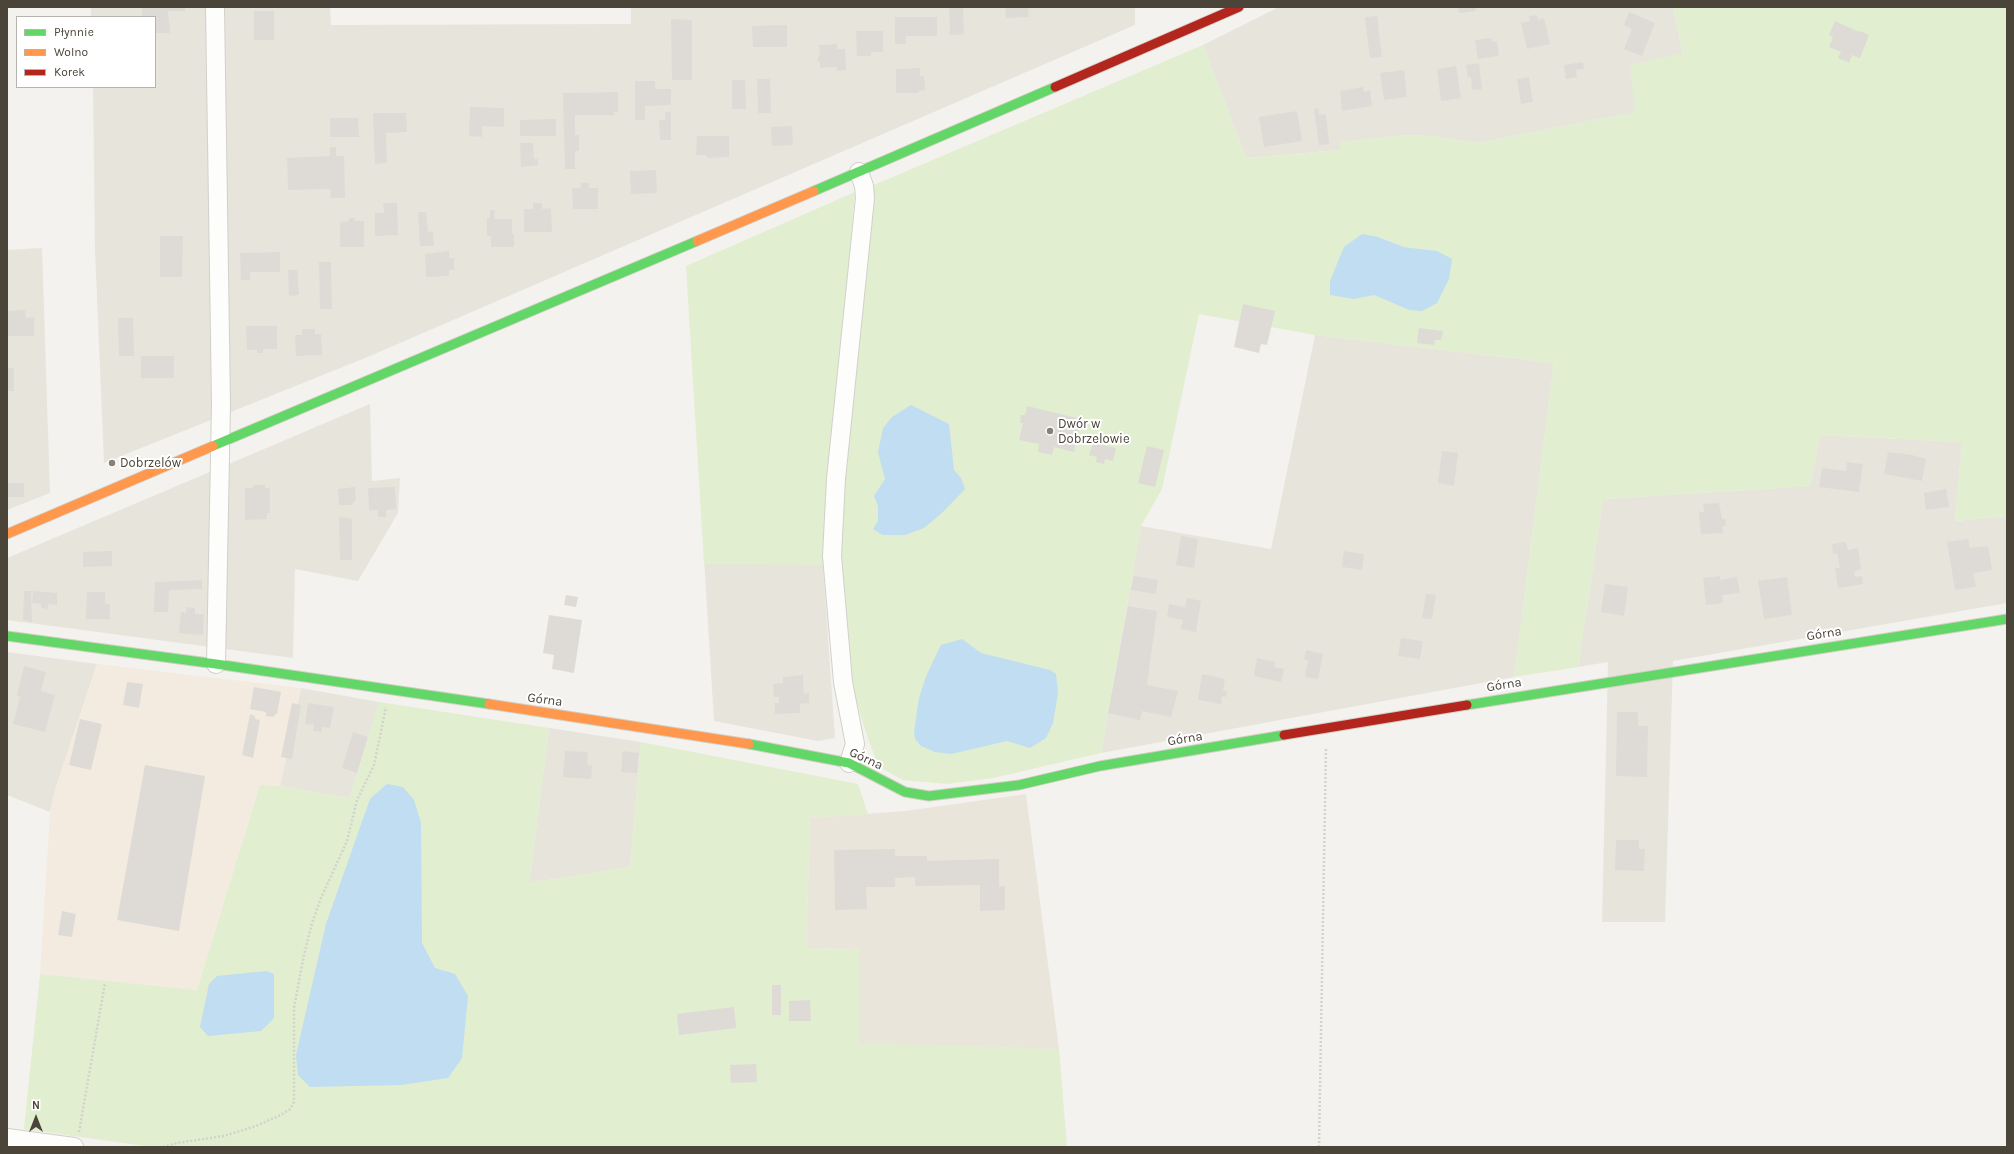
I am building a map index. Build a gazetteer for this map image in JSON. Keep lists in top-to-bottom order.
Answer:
{
  "streets": {
    "street": ["Górna"]
  },
  "places": ["Dwór w Dobrzelowie", "Dobrzelów"],
  "legend": ["Płynnie", "Wolno", "Korek"],
  "north": "top"
}
